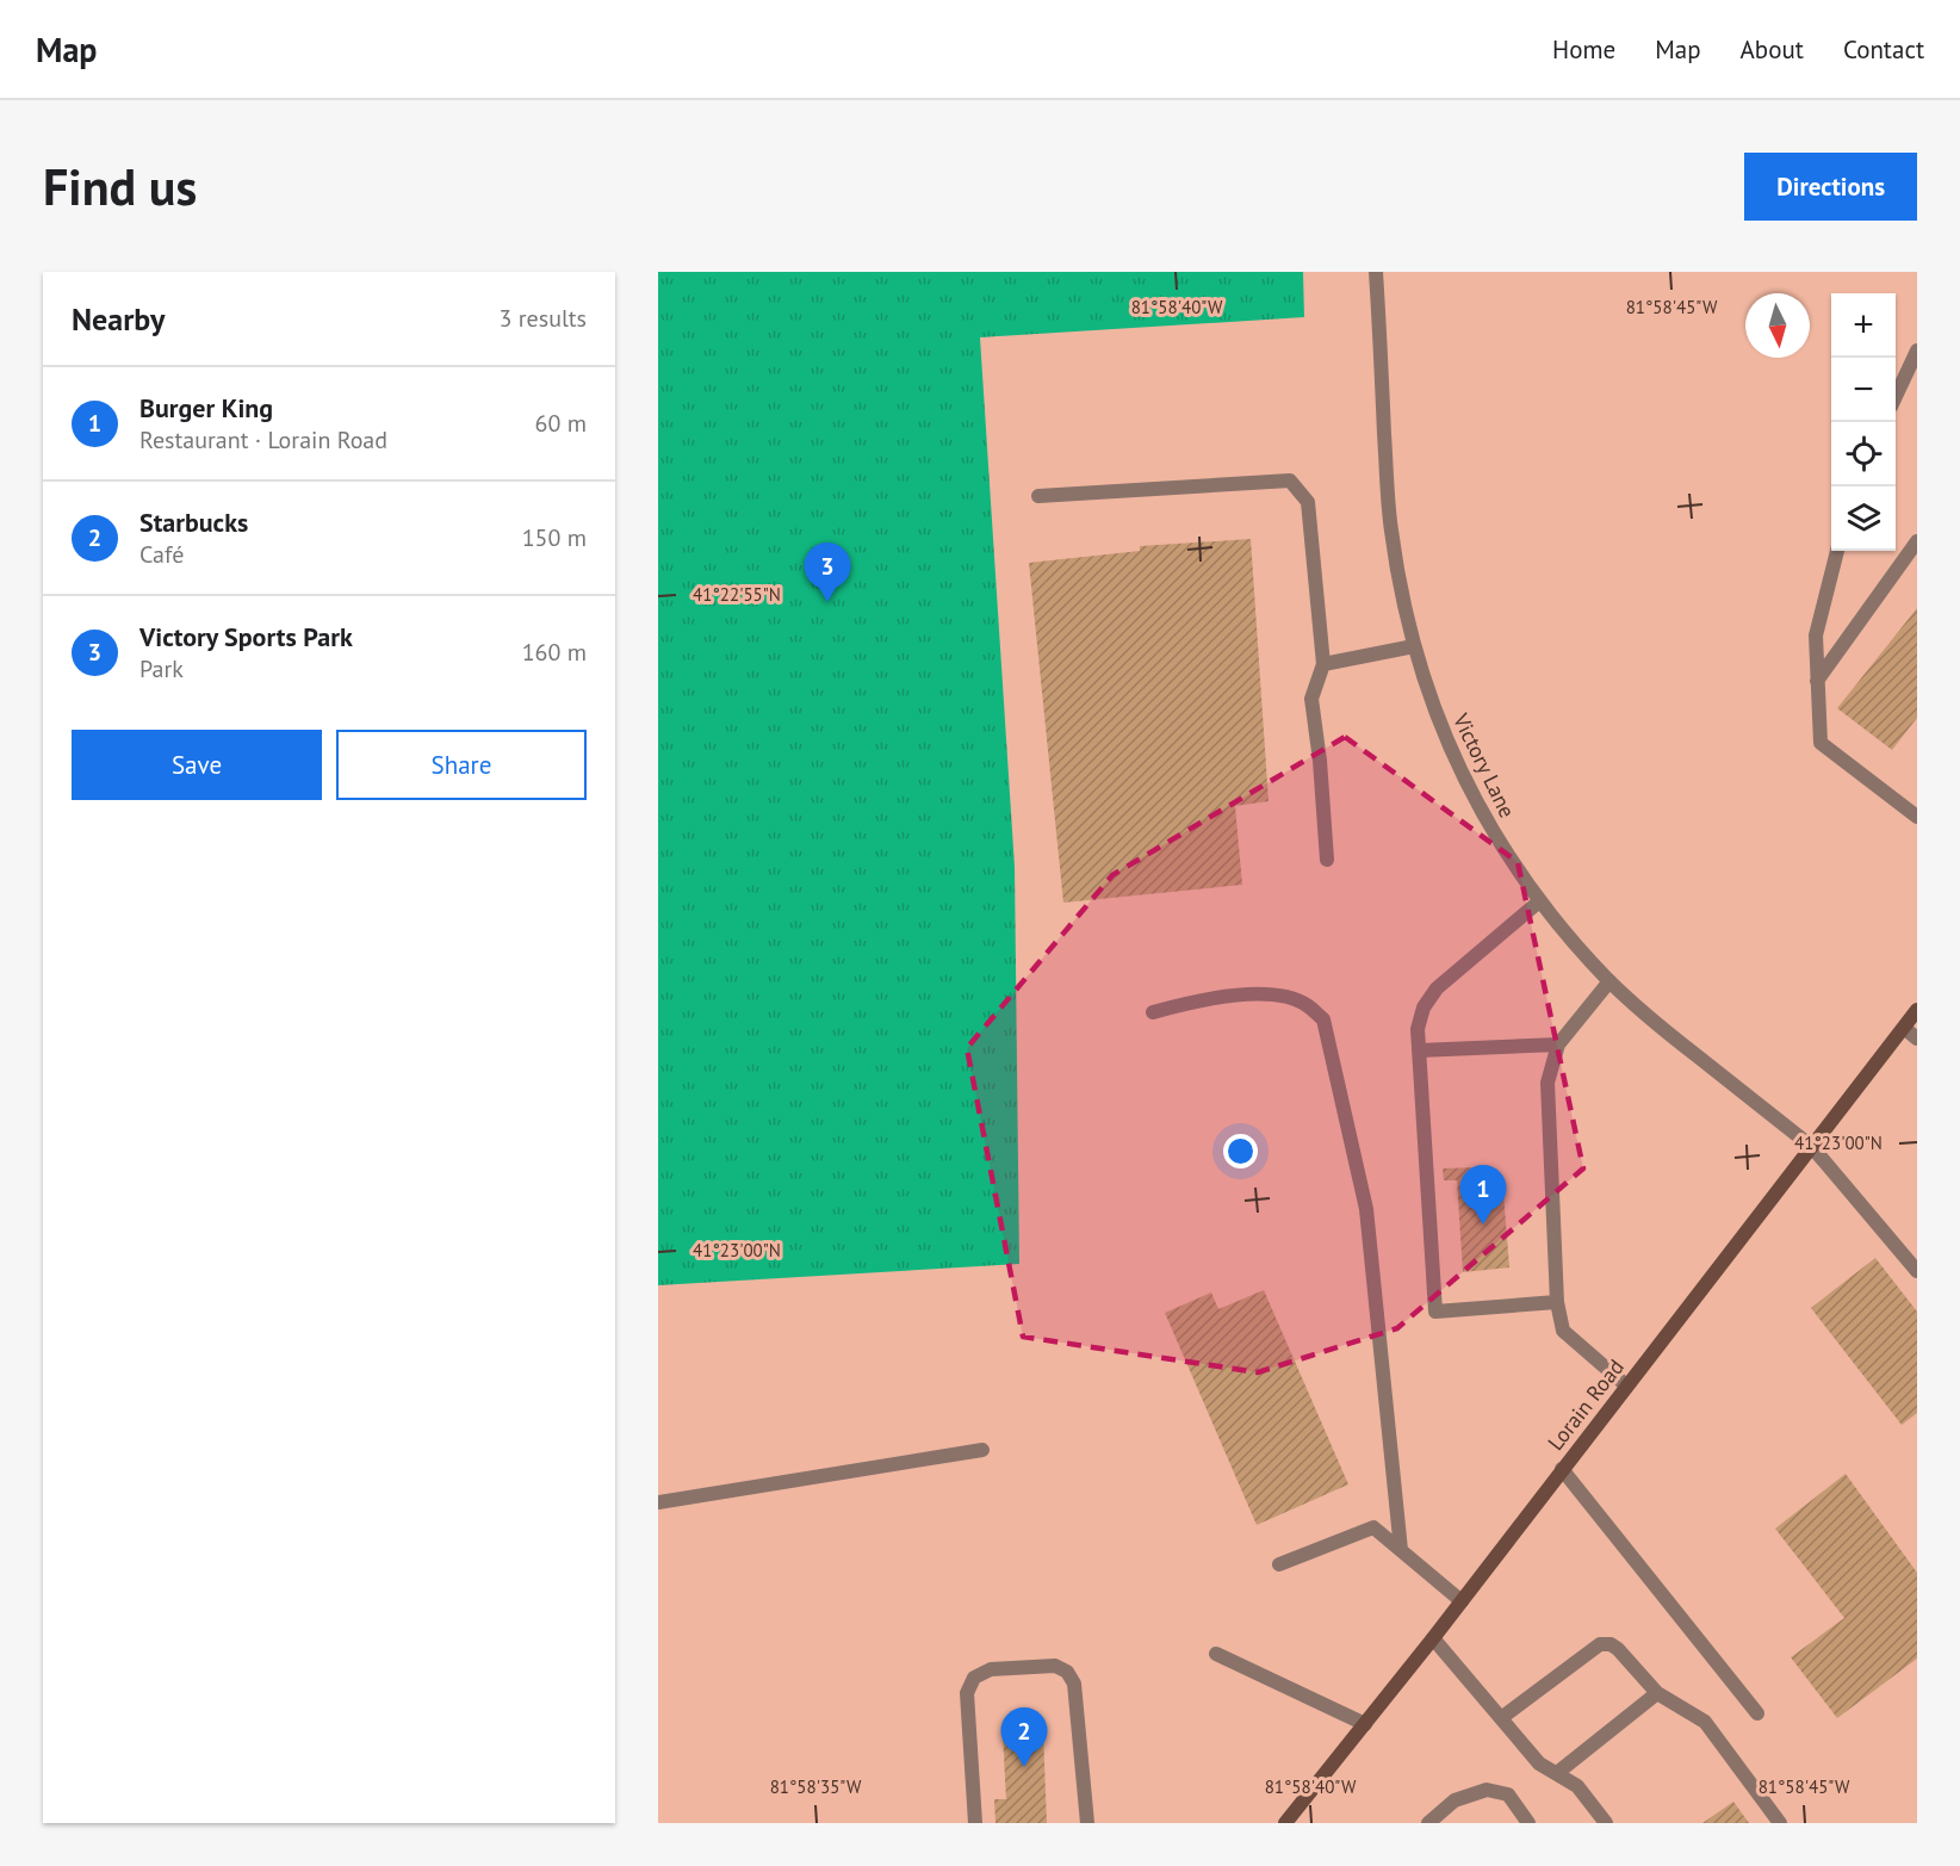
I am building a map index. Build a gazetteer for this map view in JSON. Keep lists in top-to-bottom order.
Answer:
{
  "streets": {
    "main road": ["Lorain Road"],
    "street": ["Victory Lane"]
  },
  "crossings": [
    ["Victory Lane", "Lorain Road"]
  ],
  "north": "bottom",
  "page": {
    "header": "Map",
    "nav": [
      "Home",
      "Map",
      "About",
      "Contact"
    ],
    "buttons": [
      "Directions",
      ["Save", "Share"]
    ],
    "title": "Find us",
    "heading": ["Nearby", "3 results"],
    "map_buttons": ["+", "−"],
    "list": [
      {
        "mark": "1",
        "name": "Burger King",
        "note": "Restaurant · Lorain Road",
        "value": "60 m"
      },
      {
        "mark": "2",
        "name": "Starbucks",
        "note": "Café",
        "value": "150 m"
      },
      {
        "mark": "3",
        "name": "Victory Sports Park",
        "note": "Park",
        "value": "160 m"
      }
    ],
    "pins": ["3", "1", "2"]
  },
  "coordinates": [
    "81°58'40\"W",
    "81°58'45\"W",
    "41°22'55\"N",
    "41°23'00\"N",
    "81°58'35\"W"
  ]
}
